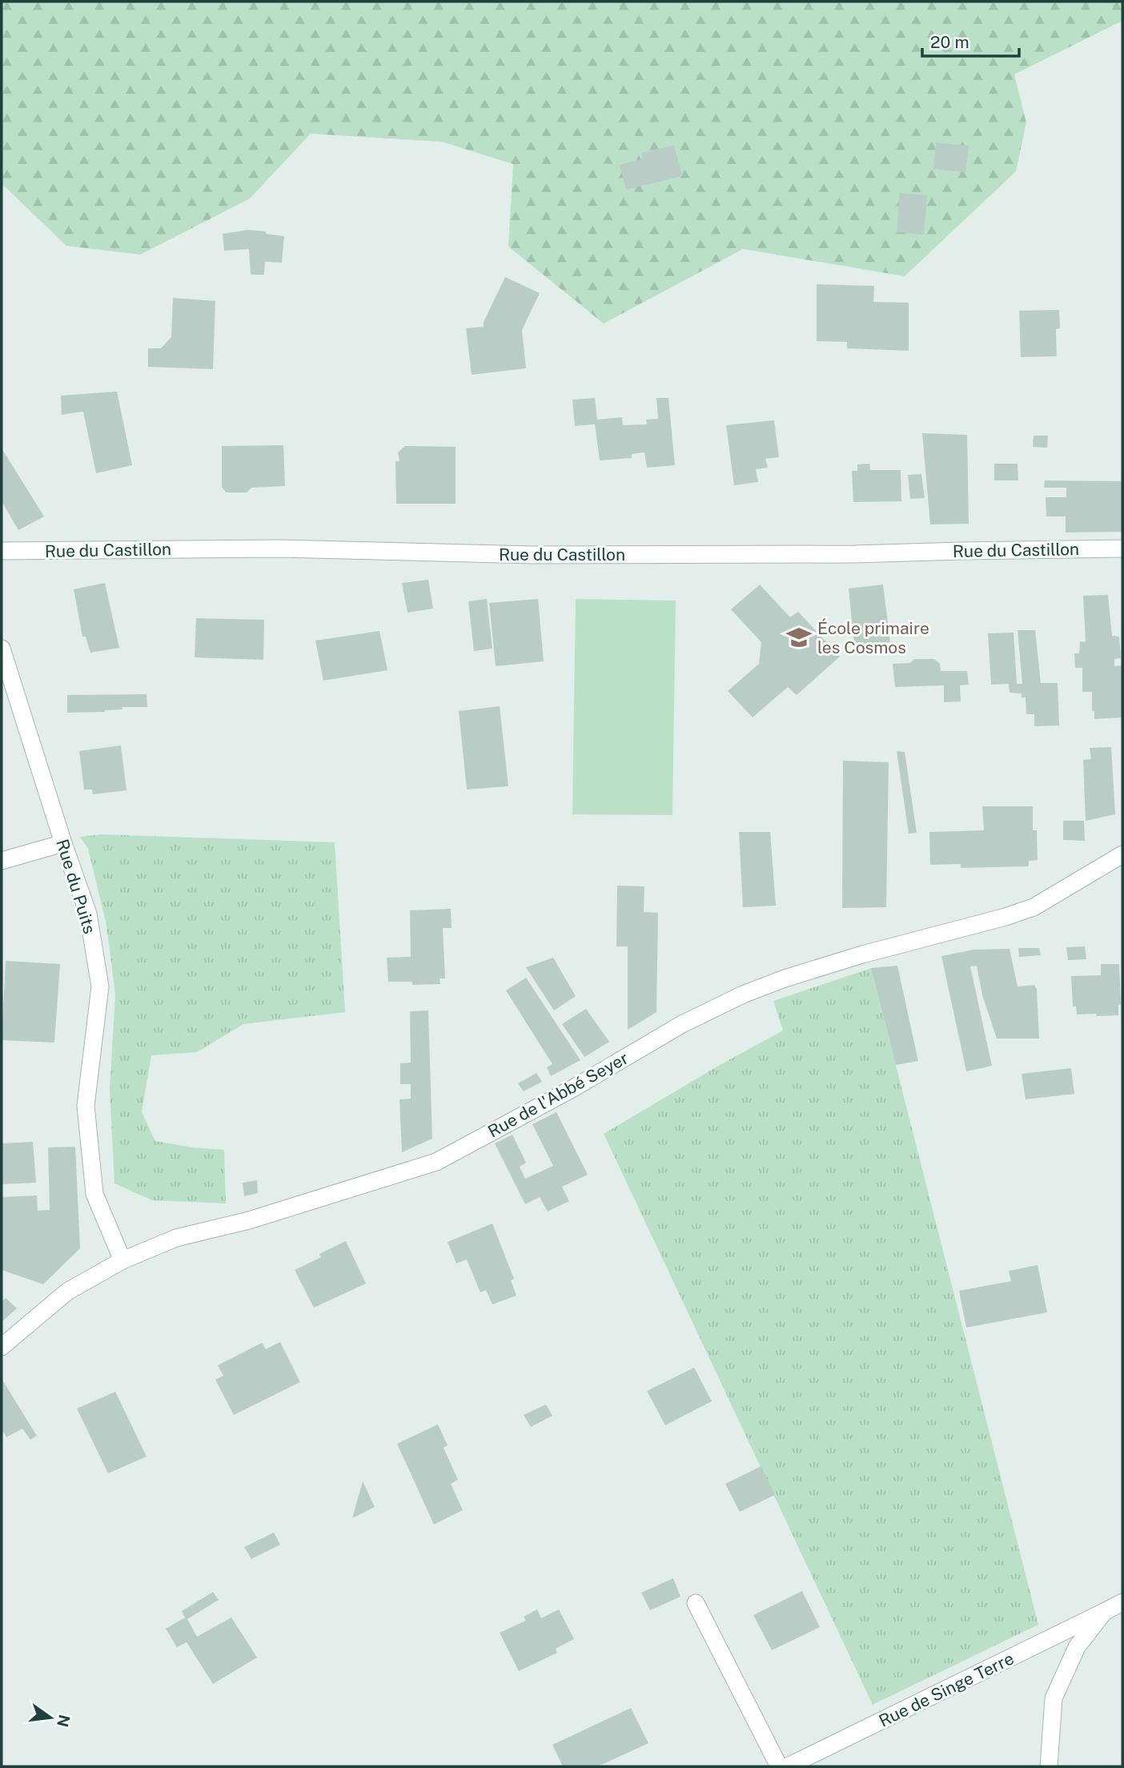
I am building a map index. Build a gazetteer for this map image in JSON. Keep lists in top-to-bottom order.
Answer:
{
  "streets": {
    "street": [
      "Rue du Castillon",
      "Rue du Puits",
      "Rue de l'Abbé Seyer",
      "Rue de Singe Terre"
    ]
  },
  "crossings": [
    ["Rue du Puits", "Rue de l'Abbé Seyer"]
  ],
  "places": {
    "school or university": ["École primaire les Cosmos"]
  },
  "scale_bar": "20 m",
  "north": "right"
}
